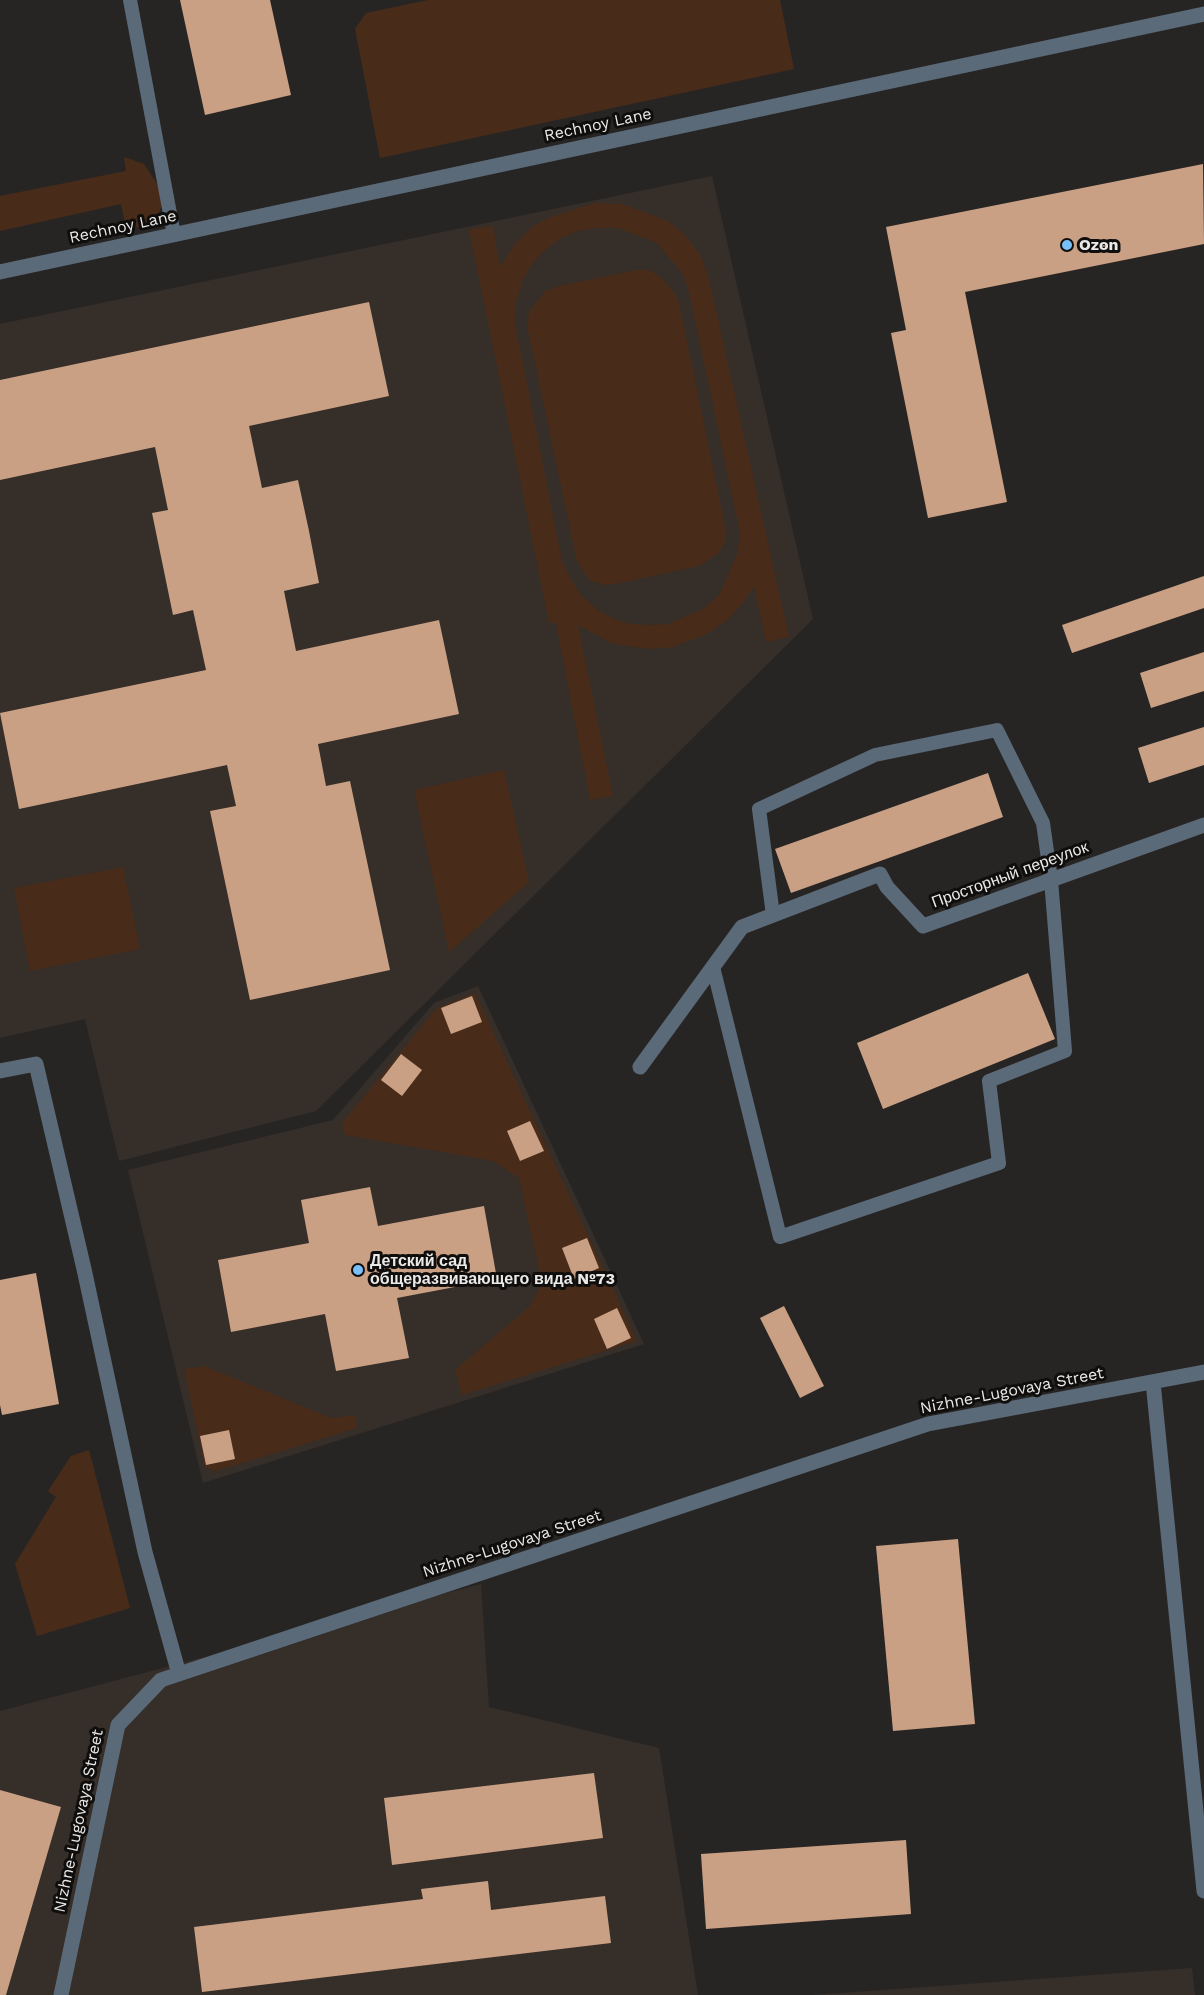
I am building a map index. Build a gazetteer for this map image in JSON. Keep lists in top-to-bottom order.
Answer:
{
  "streets": {
    "street": ["Rechnoy Lane", "Просторный переулок", "Nizhne-Lugovaya Street"]
  },
  "places": ["Ozon", "Детский сад общеразвивающего вида №73"]
}
